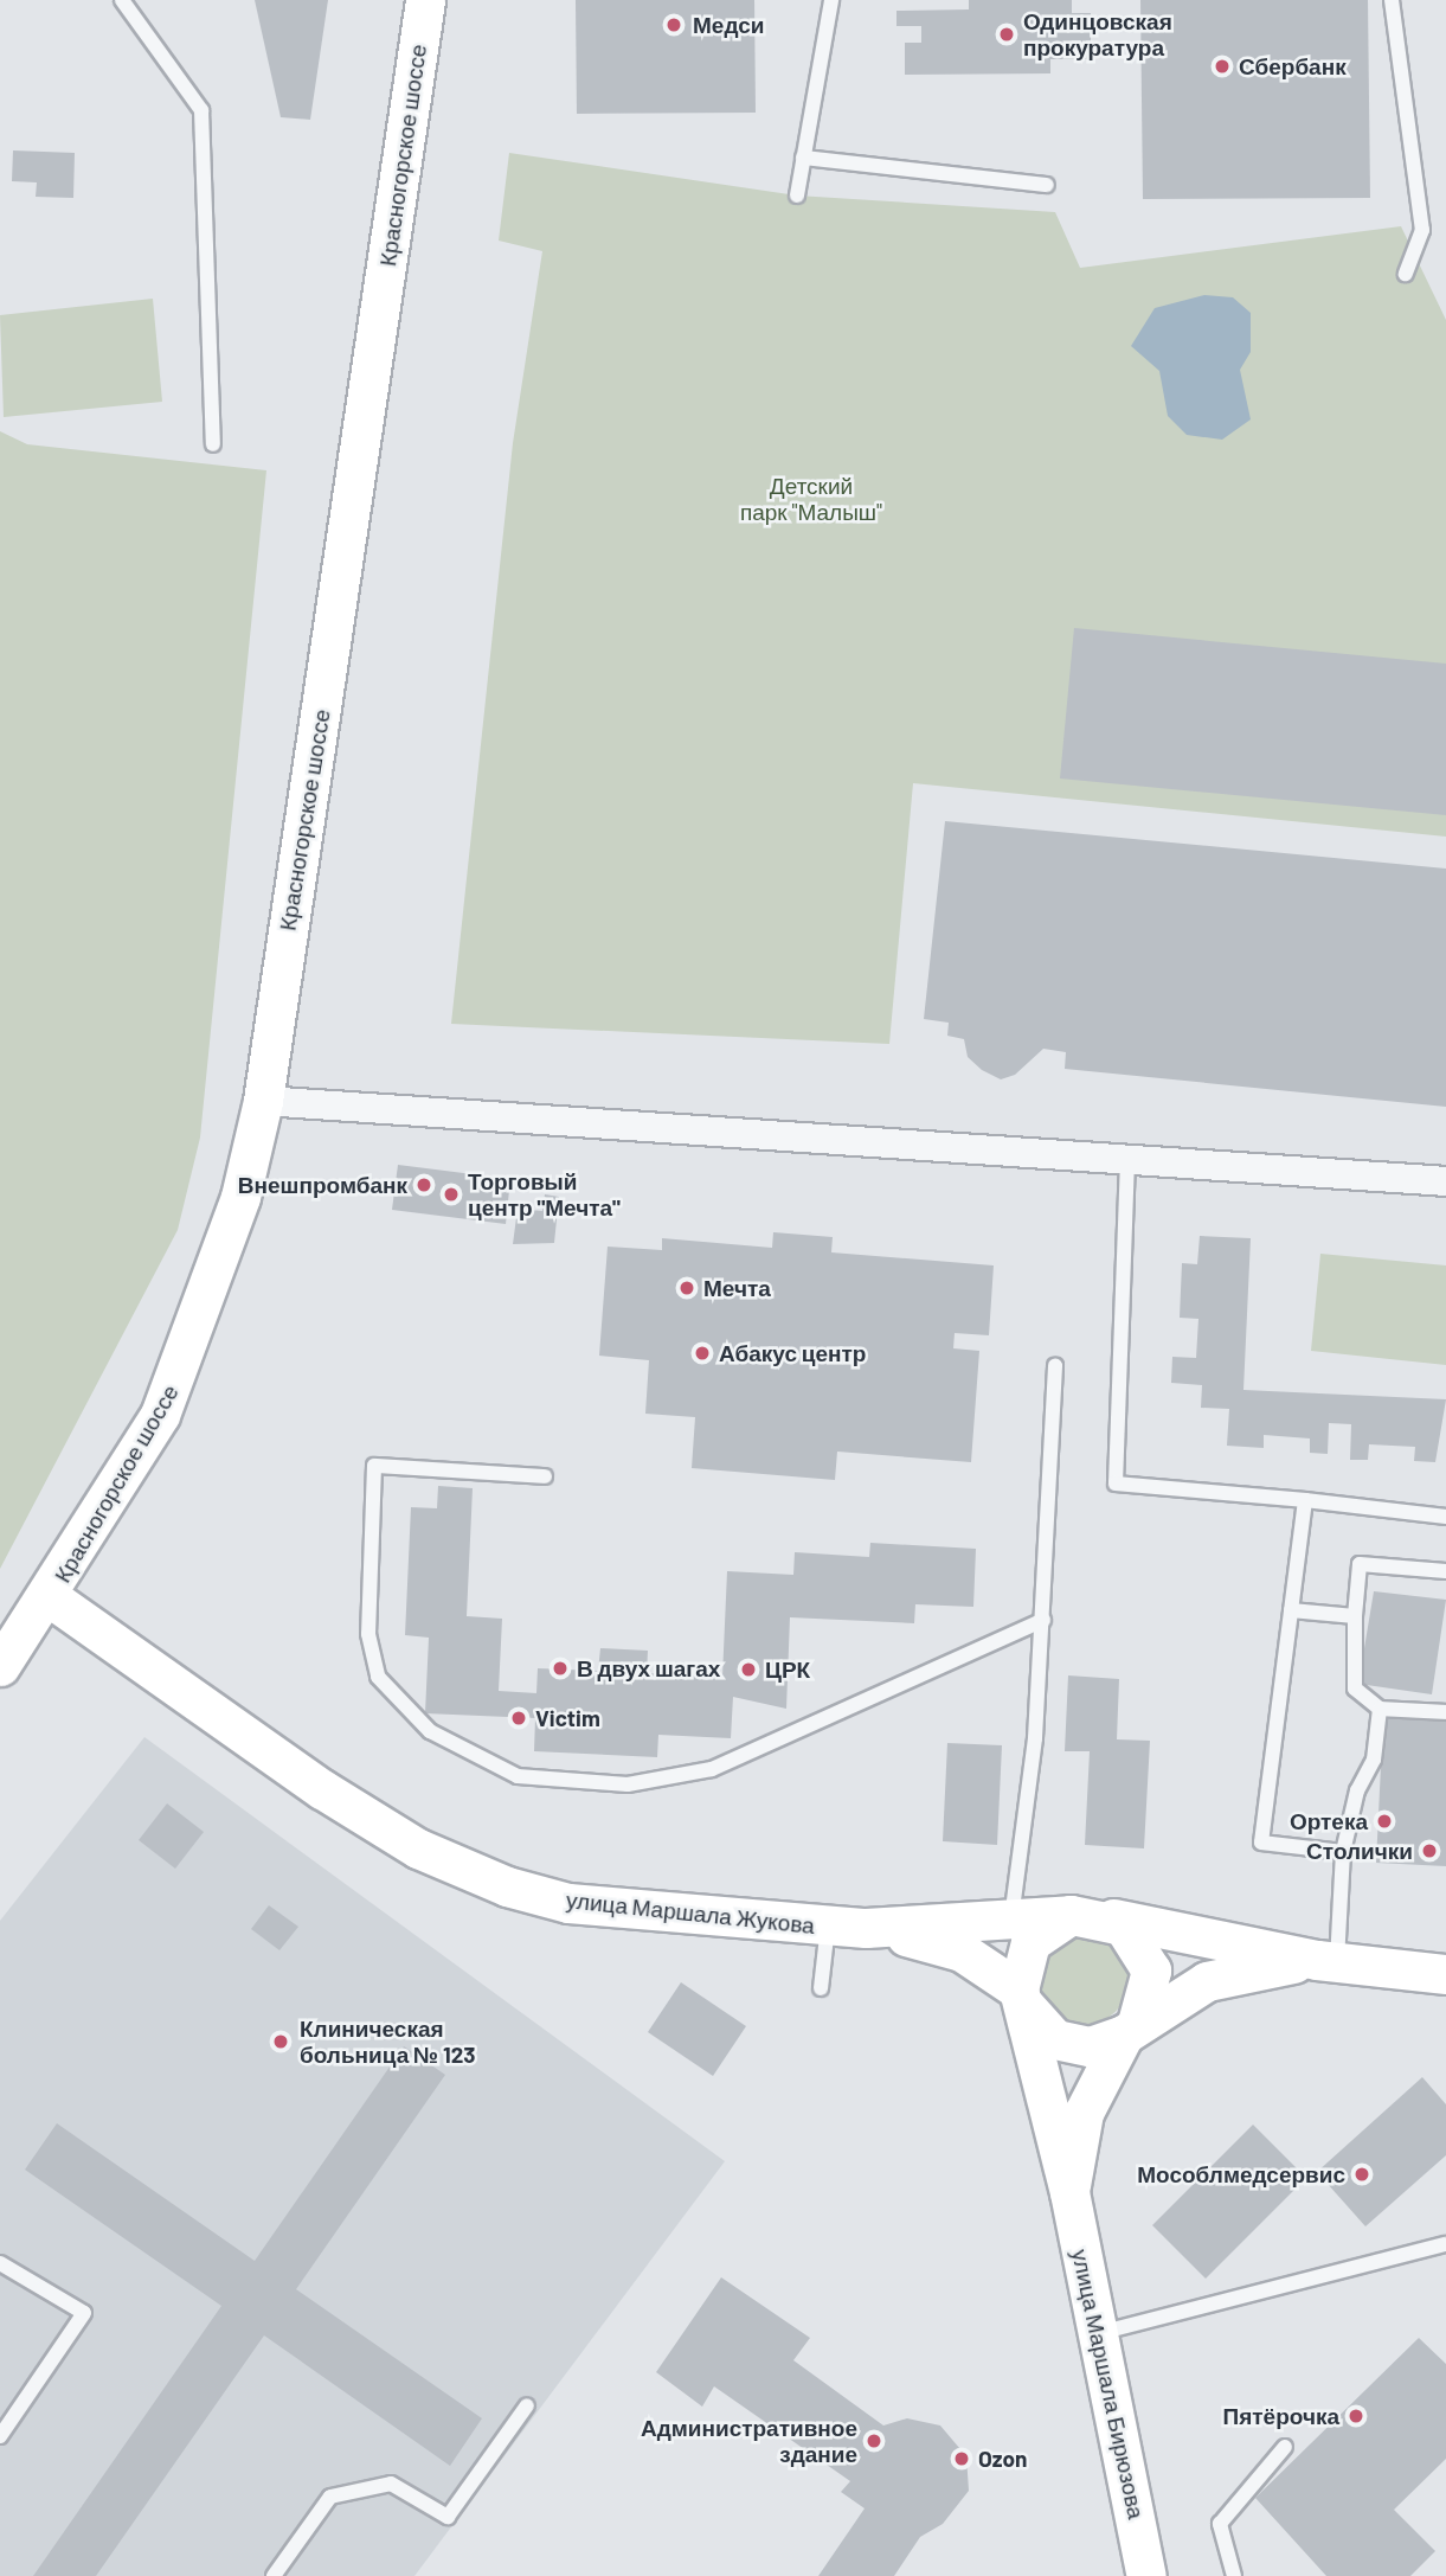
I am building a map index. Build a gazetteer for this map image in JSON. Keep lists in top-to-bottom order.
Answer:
{
  "streets": {
    "street": ["Красногорское шоссе", "улица Маршала Жукова", "улица Маршала Бирюзова"]
  },
  "crossings": [
    ["Красногорское шоссе", "улица Маршала Жукова"],
    ["улица Маршала Жукова", "улица Маршала Бирюзова"]
  ],
  "parks": ["Детский парк \"Малыш\""],
  "places": [
    "Медси",
    "Одинцовская прокуратура",
    "Сбербанк",
    "Внешпромбанк",
    "Торговый центр \"Мечта\"",
    "Мечта",
    "Абакус центр",
    "В двух шагах",
    "ЦРК",
    "Victim",
    "Ортека",
    "Столички",
    "Клиническая больница № 123",
    "Мособлмедсервис",
    "Пятёрочка",
    "Административное здание",
    "Ozon"
  ]
}
